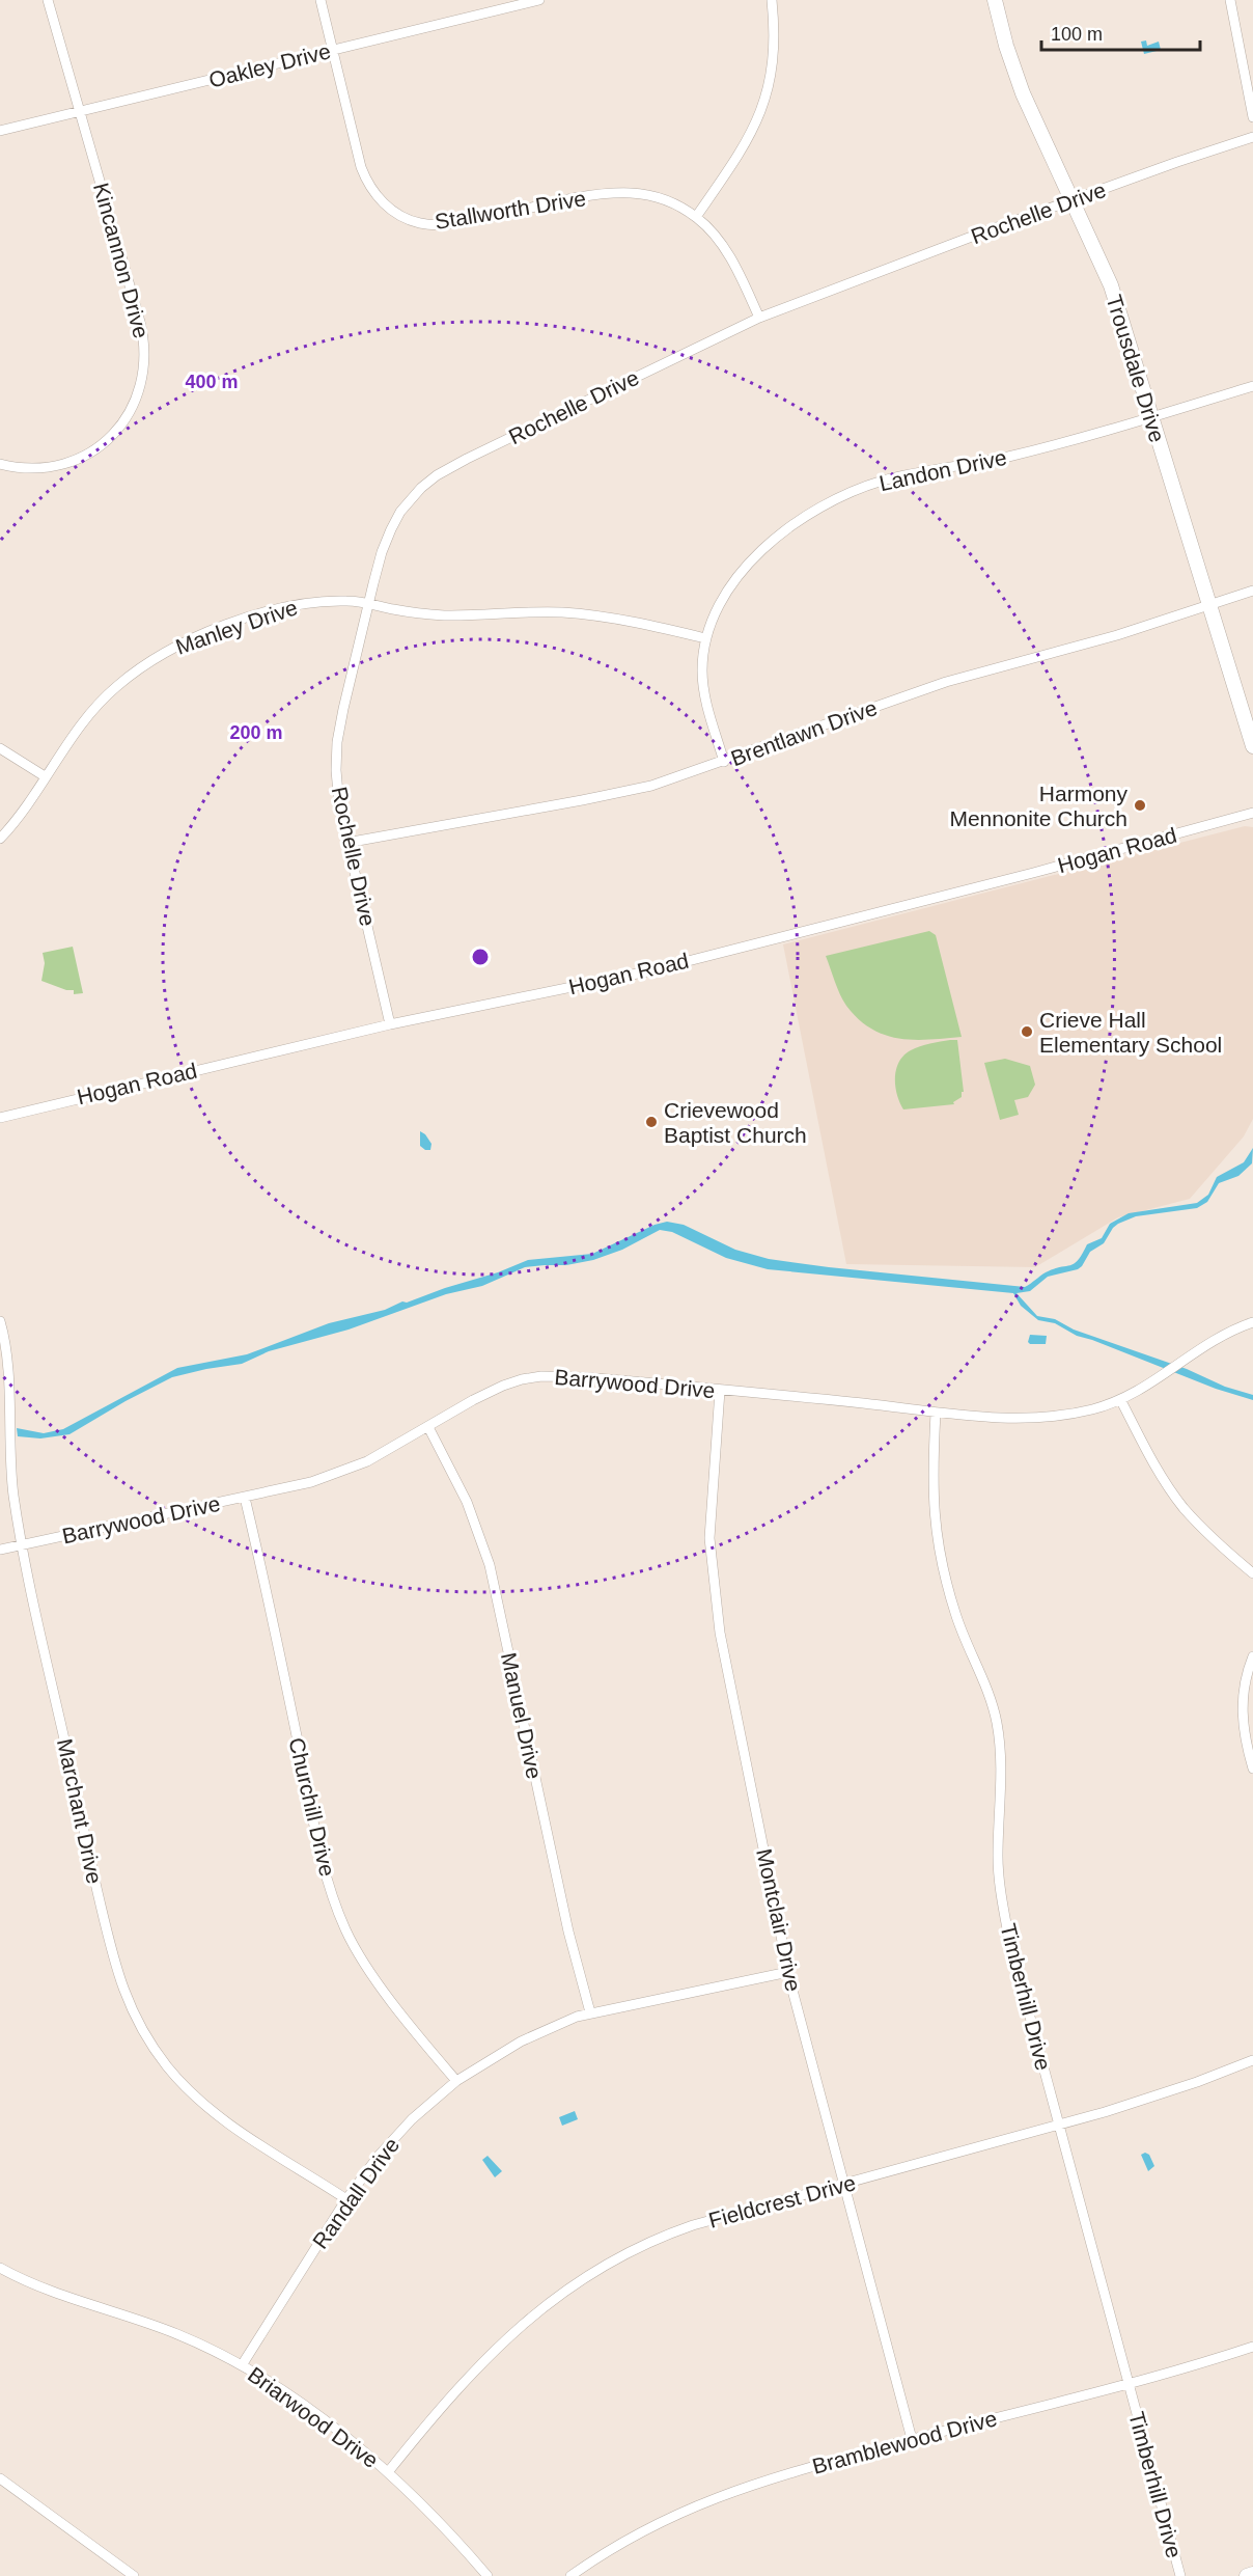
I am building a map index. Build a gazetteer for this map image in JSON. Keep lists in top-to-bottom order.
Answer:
{
  "streets": {
    "street": [
      "Oakley Drive",
      "Stallworth Drive",
      "Rochelle Drive",
      "Kincannon Drive",
      "Trousdale Drive",
      "Landon Drive",
      "Manley Drive",
      "Brentlawn Drive",
      "Hogan Road",
      "Barrywood Drive",
      "Manuel Drive",
      "Churchill Drive",
      "Marchant Drive",
      "Montclair Drive",
      "Timberhill Drive",
      "Randall Drive",
      "Fieldcrest Drive",
      "Briarwood Drive",
      "Bramblewood Drive"
    ]
  },
  "crossings": [
    ["Oakley Drive", "Stallworth Drive"],
    ["Oakley Drive", "Kincannon Drive"],
    ["Stallworth Drive", "Rochelle Drive"],
    ["Rochelle Drive", "Trousdale Drive"],
    ["Rochelle Drive", "Manley Drive"],
    ["Rochelle Drive", "Brentlawn Drive"],
    ["Rochelle Drive", "Hogan Road"],
    ["Trousdale Drive", "Landon Drive"],
    ["Trousdale Drive", "Brentlawn Drive"],
    ["Landon Drive", "Manley Drive"],
    ["Landon Drive", "Brentlawn Drive"],
    ["Barrywood Drive", "Manuel Drive"],
    ["Barrywood Drive", "Churchill Drive"],
    ["Barrywood Drive", "Marchant Drive"],
    ["Barrywood Drive", "Montclair Drive"],
    ["Barrywood Drive", "Timberhill Drive"],
    ["Manuel Drive", "Randall Drive"],
    ["Churchill Drive", "Randall Drive"],
    ["Marchant Drive", "Randall Drive"],
    ["Montclair Drive", "Randall Drive"],
    ["Montclair Drive", "Fieldcrest Drive"],
    ["Montclair Drive", "Bramblewood Drive"],
    ["Timberhill Drive", "Fieldcrest Drive"],
    ["Timberhill Drive", "Bramblewood Drive"],
    ["Randall Drive", "Briarwood Drive"],
    ["Fieldcrest Drive", "Briarwood Drive"]
  ],
  "places": ["Harmony Mennonite Church", "Crieve Hall Elementary School", "Crievewood Baptist Church"],
  "scale_bar": "100 m",
  "rings": ["400 m", "200 m"]
}
